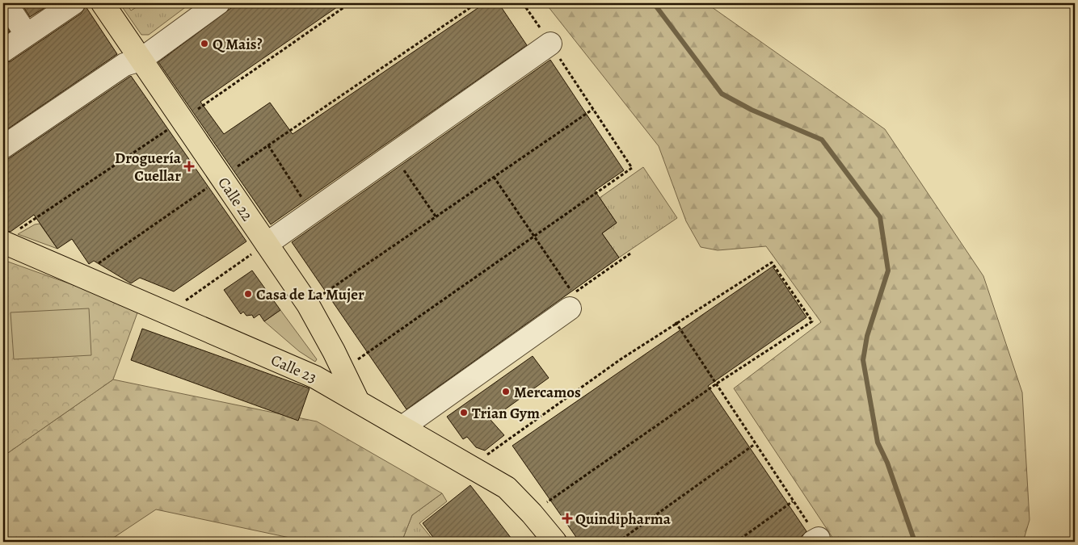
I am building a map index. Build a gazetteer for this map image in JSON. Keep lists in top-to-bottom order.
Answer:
{
  "streets": {
    "main road": ["Calle 22", "Calle 23"]
  },
  "crossings": [
    ["Calle 22", "Calle 23"]
  ],
  "places": {
    "other": [
      "Q Mais?",
      "Casa de La Mujer",
      "Mercamos",
      "Trian Gym"
    ],
    "health": ["Droguería Cuellar", "Quindipharma"]
  }
}
